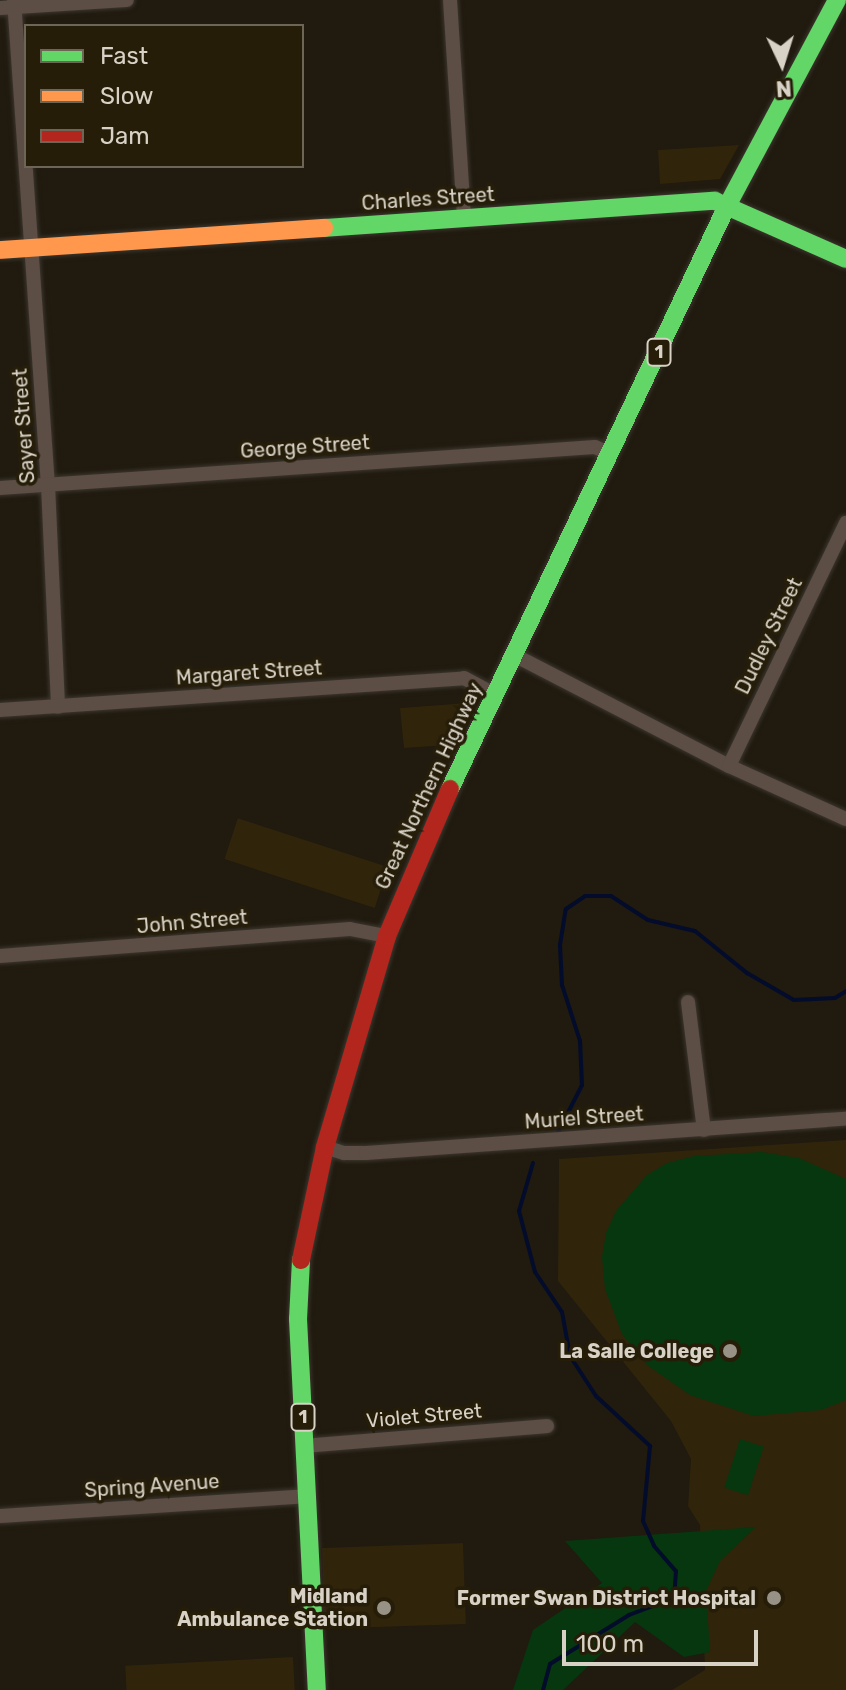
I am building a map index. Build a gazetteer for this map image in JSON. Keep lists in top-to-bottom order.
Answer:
{
  "streets": {
    "main road": ["Charles Street", "1", "Great Northern Highway"],
    "street": [
      "Sayer Street",
      "George Street",
      "Dudley Street",
      "Margaret Street",
      "John Street",
      "Muriel Street",
      "Violet Street",
      "Spring Avenue"
    ]
  },
  "crossings": [
    ["Charles Street", "Sayer Street"],
    ["Charles Street", "Great Northern Highway"],
    ["Sayer Street", "George Street"],
    ["Sayer Street", "Margaret Street"],
    ["George Street", "Great Northern Highway"],
    ["Margaret Street", "Great Northern Highway"],
    ["Great Northern Highway", "John Street"],
    ["Great Northern Highway", "Muriel Street"],
    ["Great Northern Highway", "Violet Street"],
    ["Great Northern Highway", "Spring Avenue"]
  ],
  "places": ["La Salle College", "Former Swan District Hospital", "Midland Ambulance Station"],
  "legend": ["Fast", "Slow", "Jam"],
  "scale_bar": "100 m",
  "north": "bottom"
}
